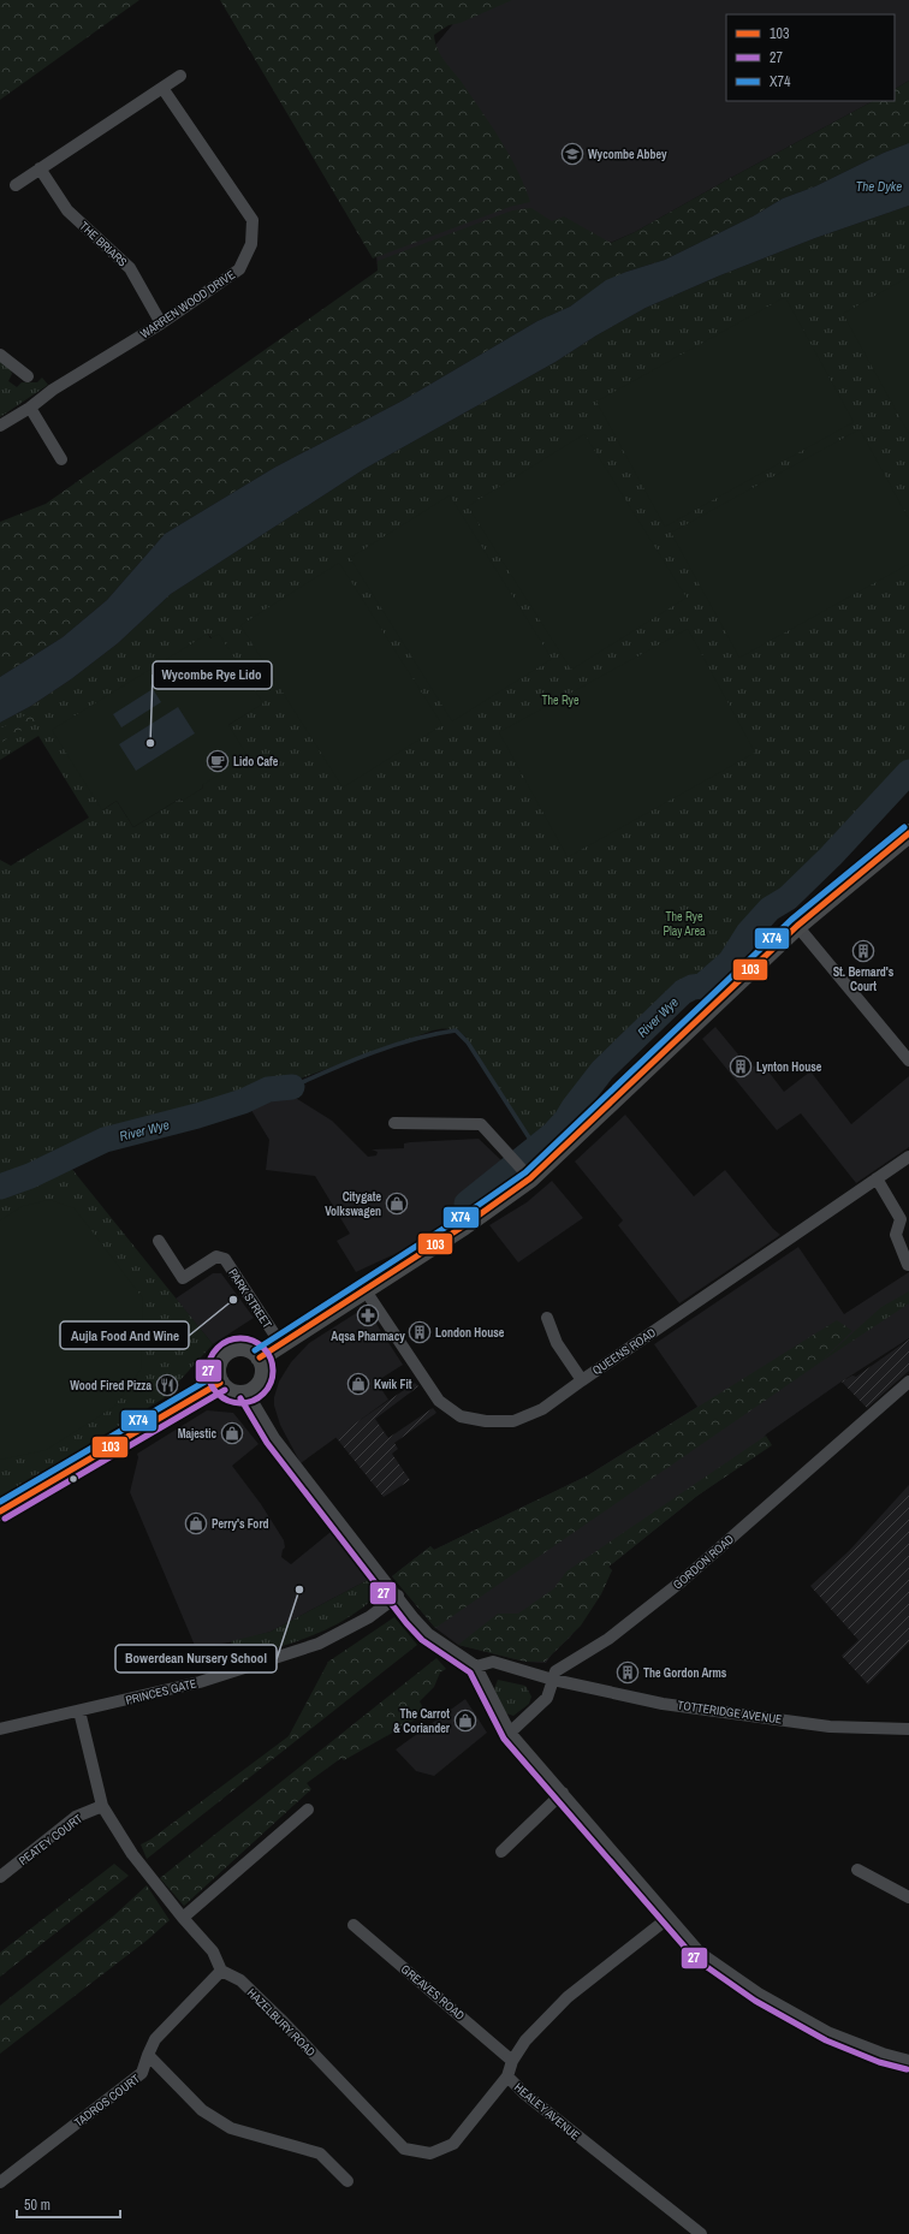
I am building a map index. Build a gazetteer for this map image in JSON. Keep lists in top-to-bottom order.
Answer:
{
  "streets": {
    "street": [
      "THE BRIARS",
      "WARREN WOOD DRIVE",
      "PARK STREET",
      "QUEENS ROAD",
      "GORDON ROAD",
      "PRINCES GATE",
      "TOTTERIDGE AVENUE",
      "PEATEY COURT",
      "GREAVES ROAD",
      "HAZELBURY ROAD",
      "TADROS COURT",
      "HEALEY AVENUE"
    ]
  },
  "crossings": [
    ["THE BRIARS", "WARREN WOOD DRIVE"],
    ["GORDON ROAD", "TOTTERIDGE AVENUE"],
    ["GREAVES ROAD", "HEALEY AVENUE"],
    ["HAZELBURY ROAD", "TADROS COURT"],
    ["HAZELBURY ROAD", "HEALEY AVENUE"]
  ],
  "water": ["The Dyke", "River Wye"],
  "parks": ["The Rye", "The Rye Play Area"],
  "places": {
    "school or university": ["Wycombe Abbey"],
    "other": ["Wycombe Rye Lido", "Aujla Food And Wine", "Bowerdean Nursery School"],
    "cafe": ["Lido Cafe"],
    "building": [
      "St. Bernard's Court",
      "Lynton House",
      "London House",
      "The Gordon Arms"
    ],
    "shop": [
      "Citygate Volkswagen",
      "Kwik Fit",
      "Majestic",
      "Perry's Ford",
      "The Carrot & Coriander"
    ],
    "pharmacy": ["Aqsa Pharmacy"],
    "restaurant": ["Wood Fired Pizza"]
  },
  "lines": ["transit line X74", "transit line 103", "transit line 27"],
  "legend": ["103", "27", "X74"],
  "scale_bar": "50 m"
}
